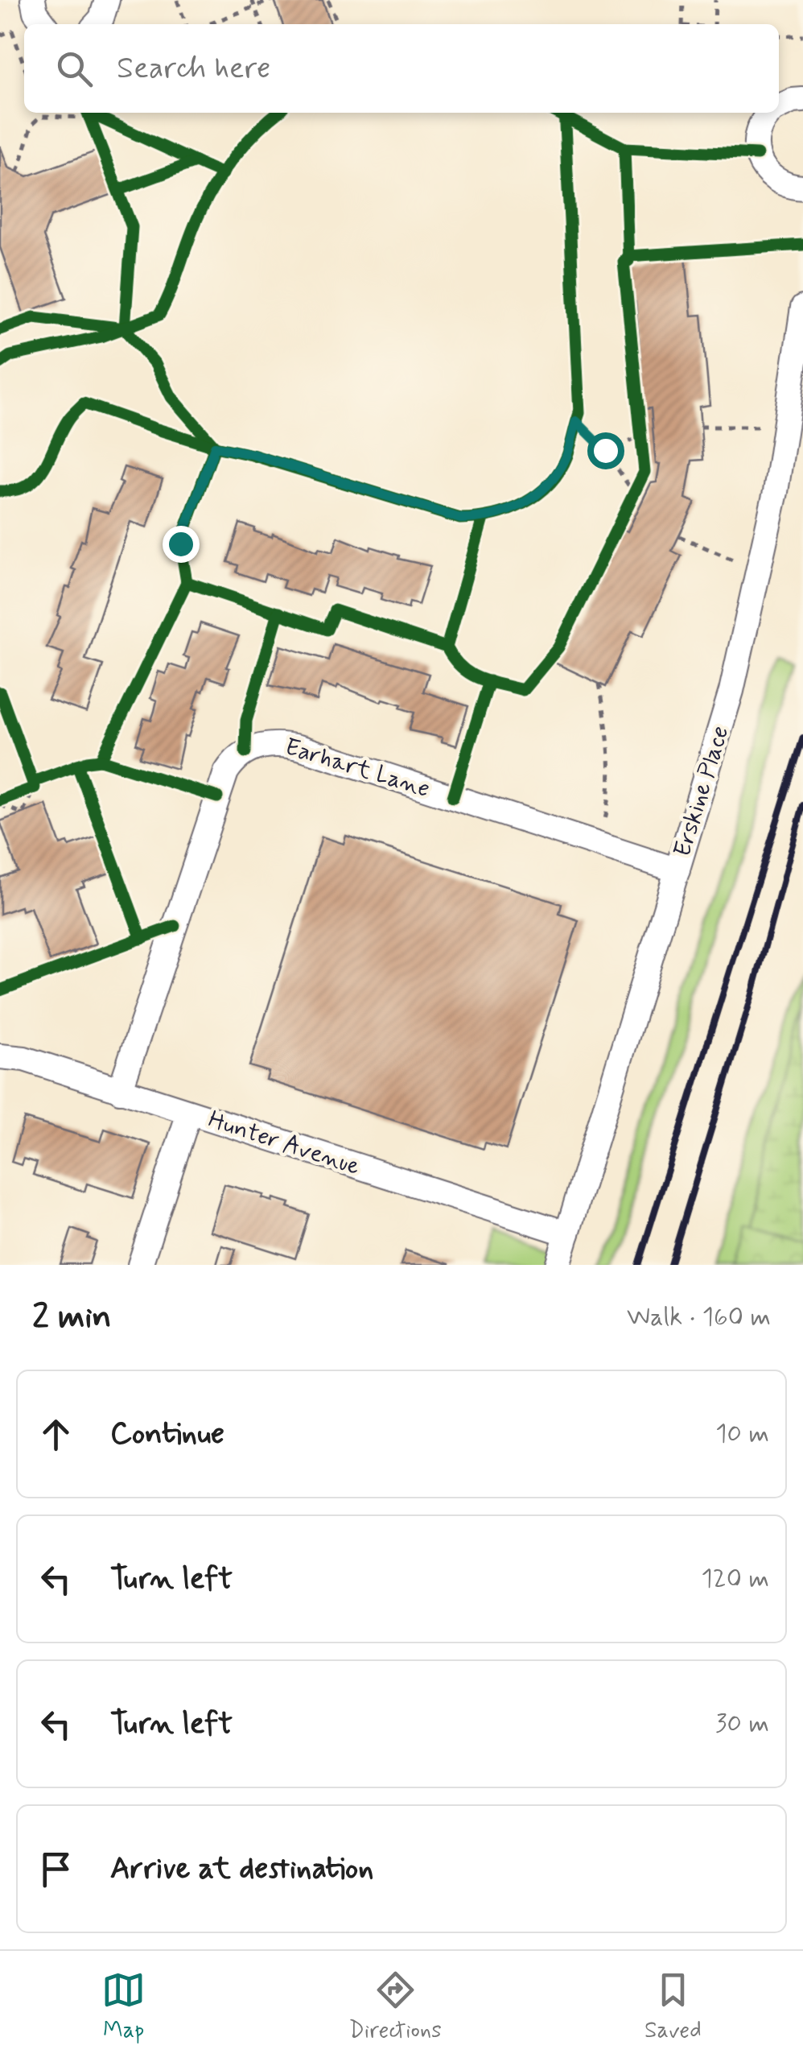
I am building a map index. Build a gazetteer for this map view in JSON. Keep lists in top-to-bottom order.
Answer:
{
  "streets": {
    "street": ["Earhart Lane", "Erskine Place", "Hunter Avenue"]
  },
  "crossings": [
    ["Earhart Lane", "Erskine Place"],
    ["Earhart Lane", "Hunter Avenue"],
    ["Erskine Place", "Hunter Avenue"]
  ],
  "page": {
    "search": "Search here",
    "heading": ["2 min", "Walk · 160 m"],
    "list": [
      ["Continue", "10 m"],
      ["Turn left", "120 m"],
      ["Turn left", "30 m"],
      "Arrive at destination"
    ],
    "nav": ["Map", "Directions", "Saved"]
  }
}
